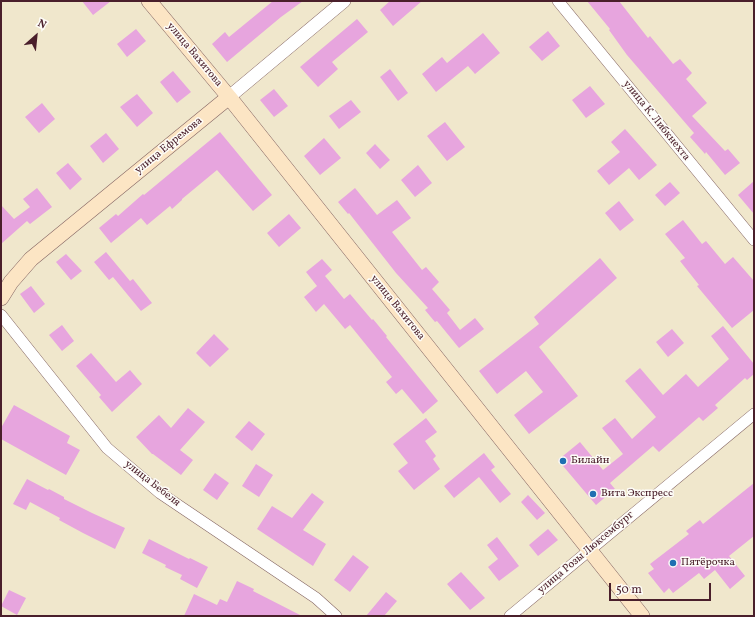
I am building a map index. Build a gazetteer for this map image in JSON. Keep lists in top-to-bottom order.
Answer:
{
  "streets": {
    "main road": ["улица Вахитова", "улица Ефремова"],
    "street": ["улица К. Либкнехта", "улица Бебеля", "улица Розы Люксембург"]
  },
  "crossings": [
    ["улица Вахитова", "улица Ефремова"],
    ["улица Вахитова", "улица Розы Люксембург"]
  ],
  "places": ["Билайн", "Вита Экспресс", "Пятёрочка"],
  "scale_bar": "50 m",
  "north": "top right"
}
